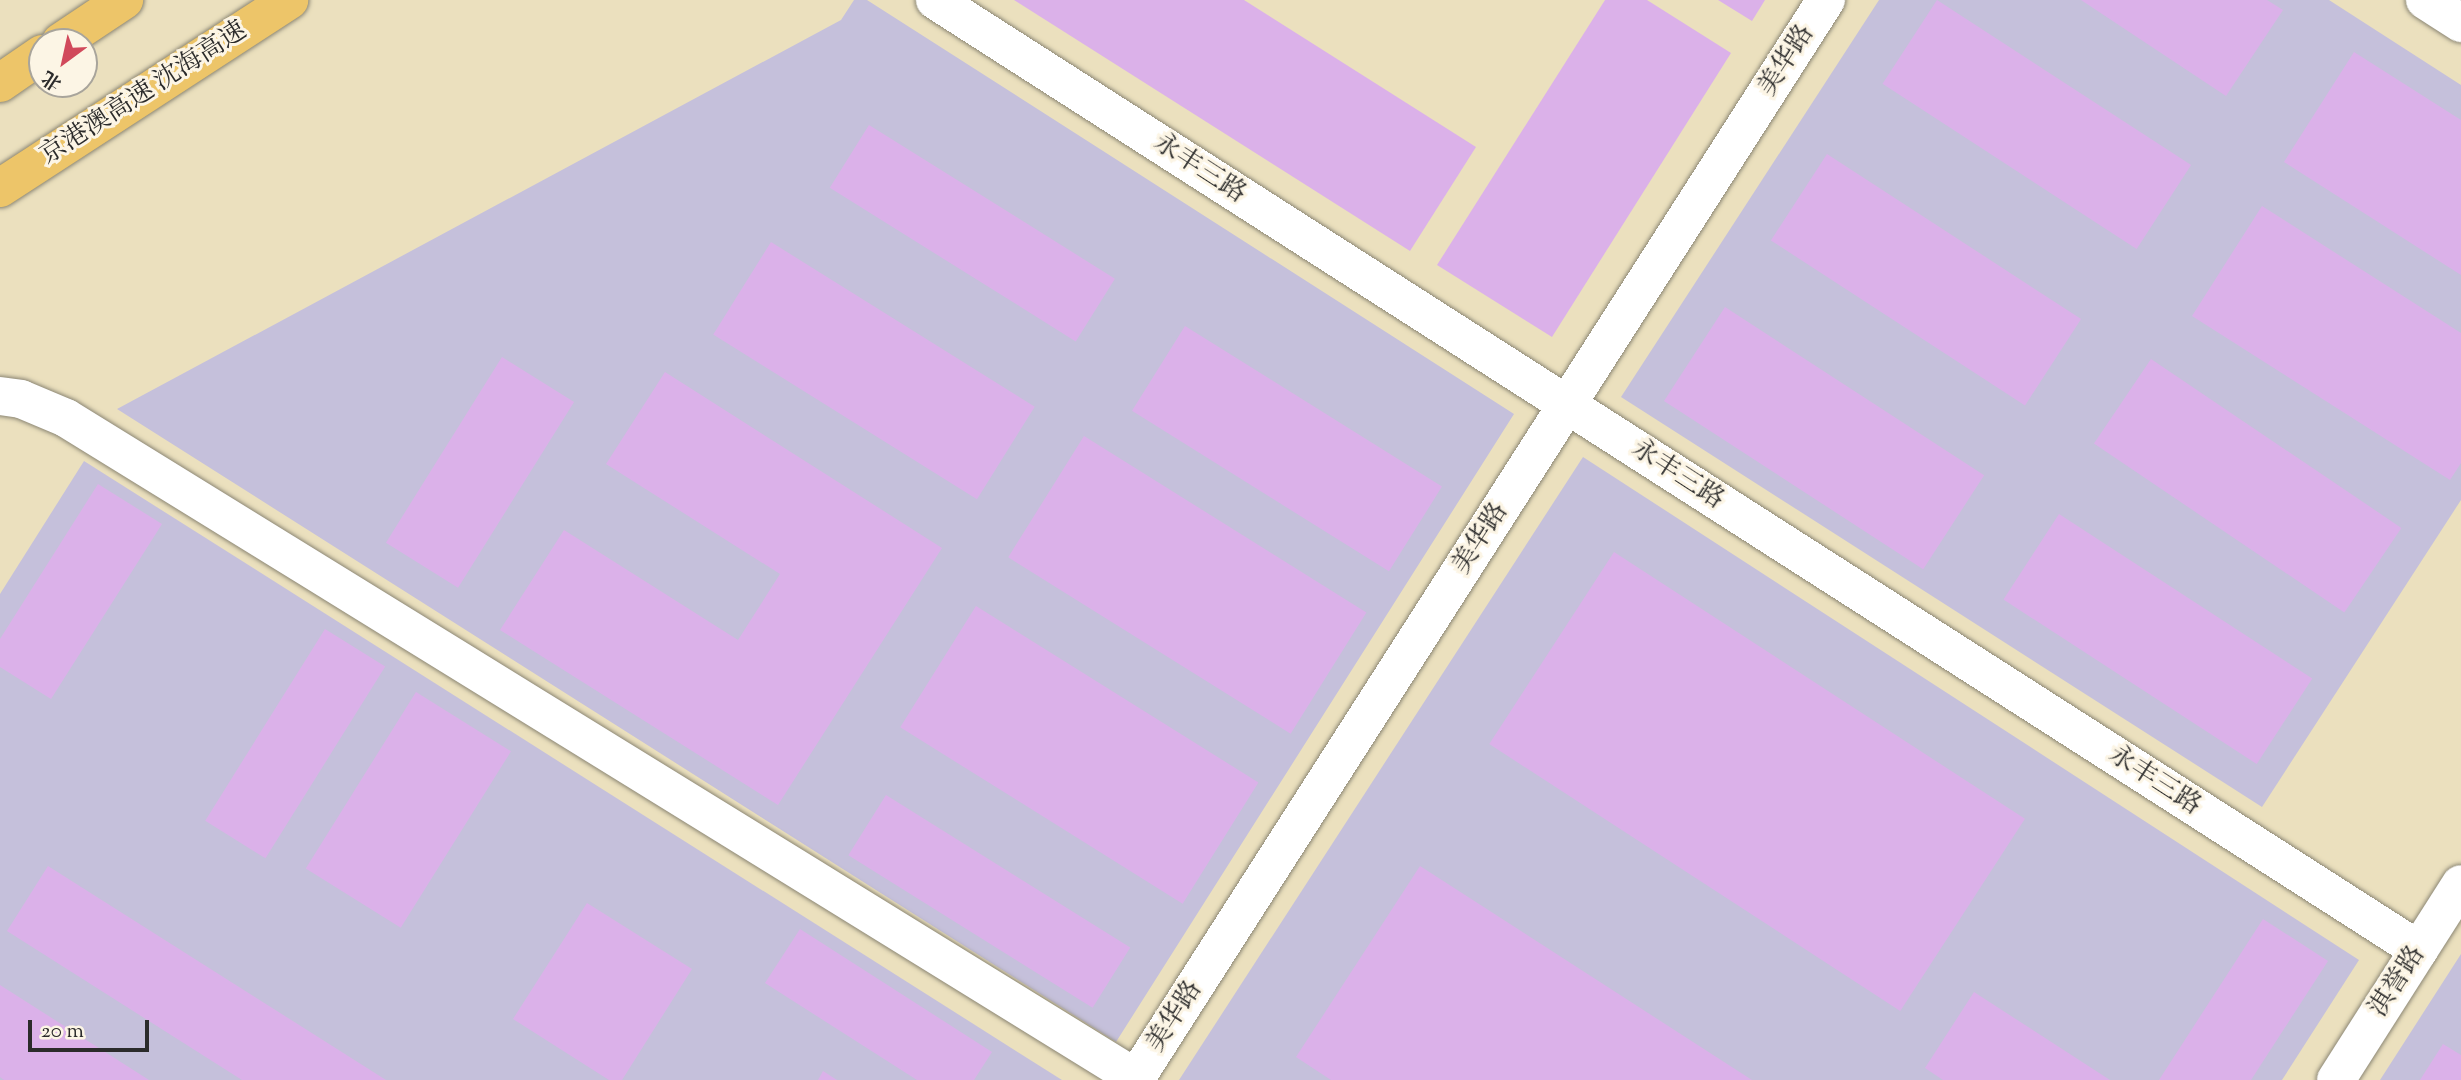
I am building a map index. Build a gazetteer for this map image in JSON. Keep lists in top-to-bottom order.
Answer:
{
  "streets": {
    "highway": ["京港澳高速 沈海高速"],
    "street": ["美华路", "永丰三路", "淇誉路"]
  },
  "crossings": [
    ["美华路", "永丰三路"],
    ["永丰三路", "淇誉路"]
  ],
  "scale_bar": "20 m",
  "north": "bottom left"
}
